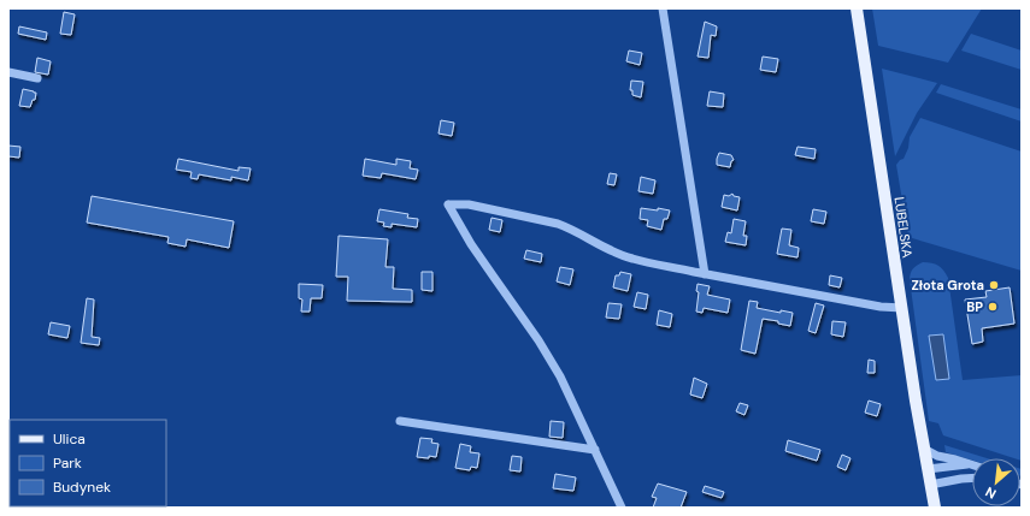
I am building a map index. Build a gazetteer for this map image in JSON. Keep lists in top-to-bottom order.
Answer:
{
  "streets": {
    "main road": ["LUBELSKA"]
  },
  "places": ["Złota Grota", "BP"],
  "legend": ["Ulica", "Park", "Budynek"],
  "north": "bottom left"
}
